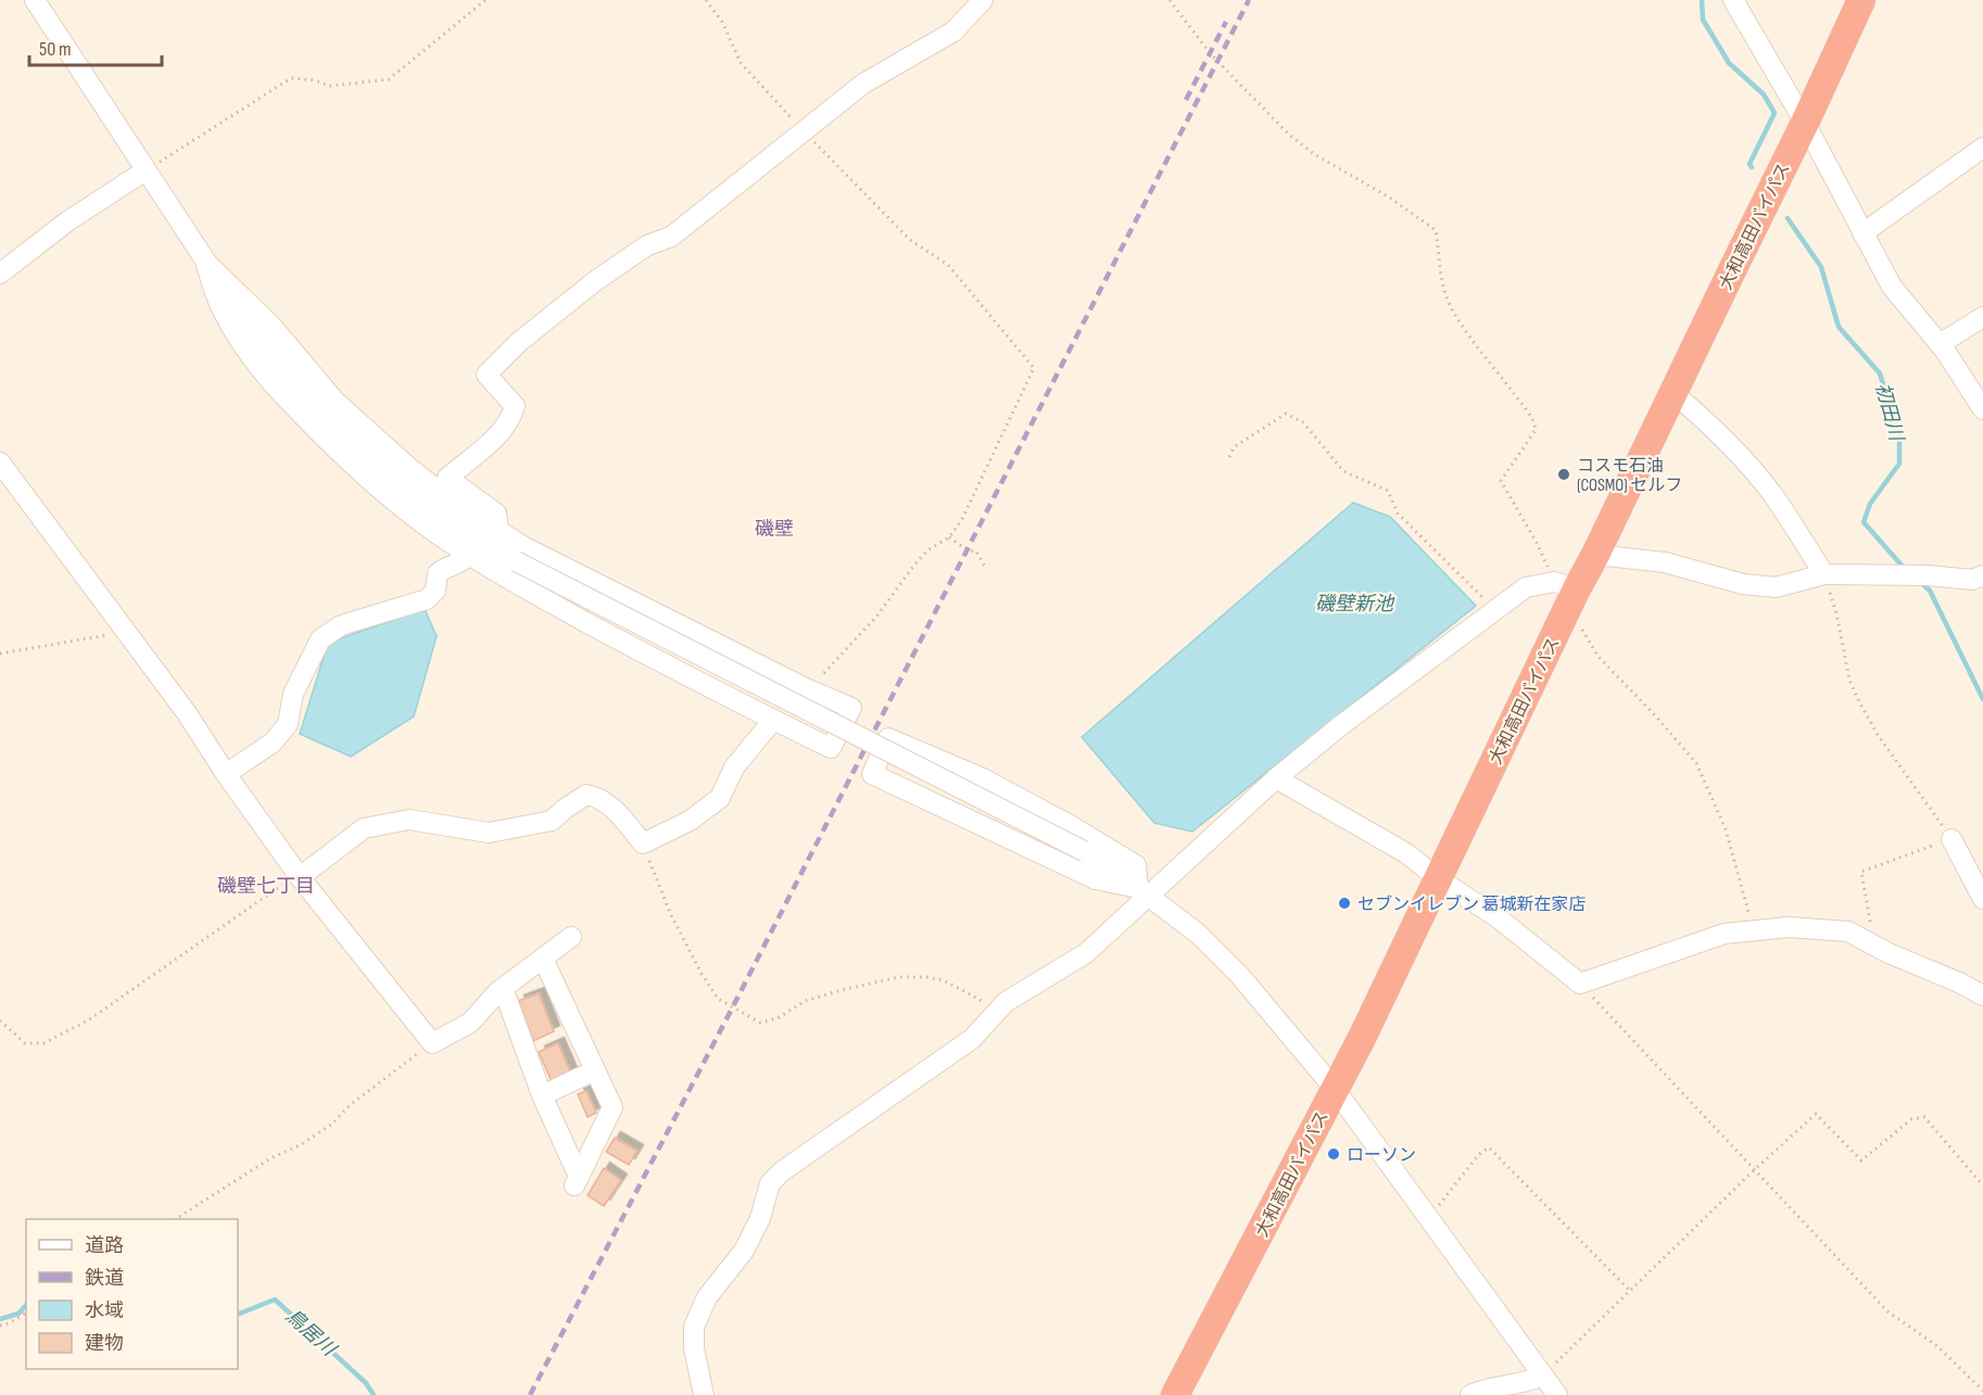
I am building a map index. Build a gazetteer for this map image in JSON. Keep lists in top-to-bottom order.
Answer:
{
  "streets": {
    "highway": ["大和高田バイパス"]
  },
  "districts": ["磯壁", "磯壁七丁目"],
  "water": ["初田川", "磯壁新池", "鳥居川"],
  "places": ["コスモ石油 (COSMO) セルフ", "セブンイレブン 葛城新在家店", "ローソン"],
  "legend": [
    "道路",
    "鉄道",
    "水域",
    "建物"
  ],
  "scale_bar": "50 m"
}
